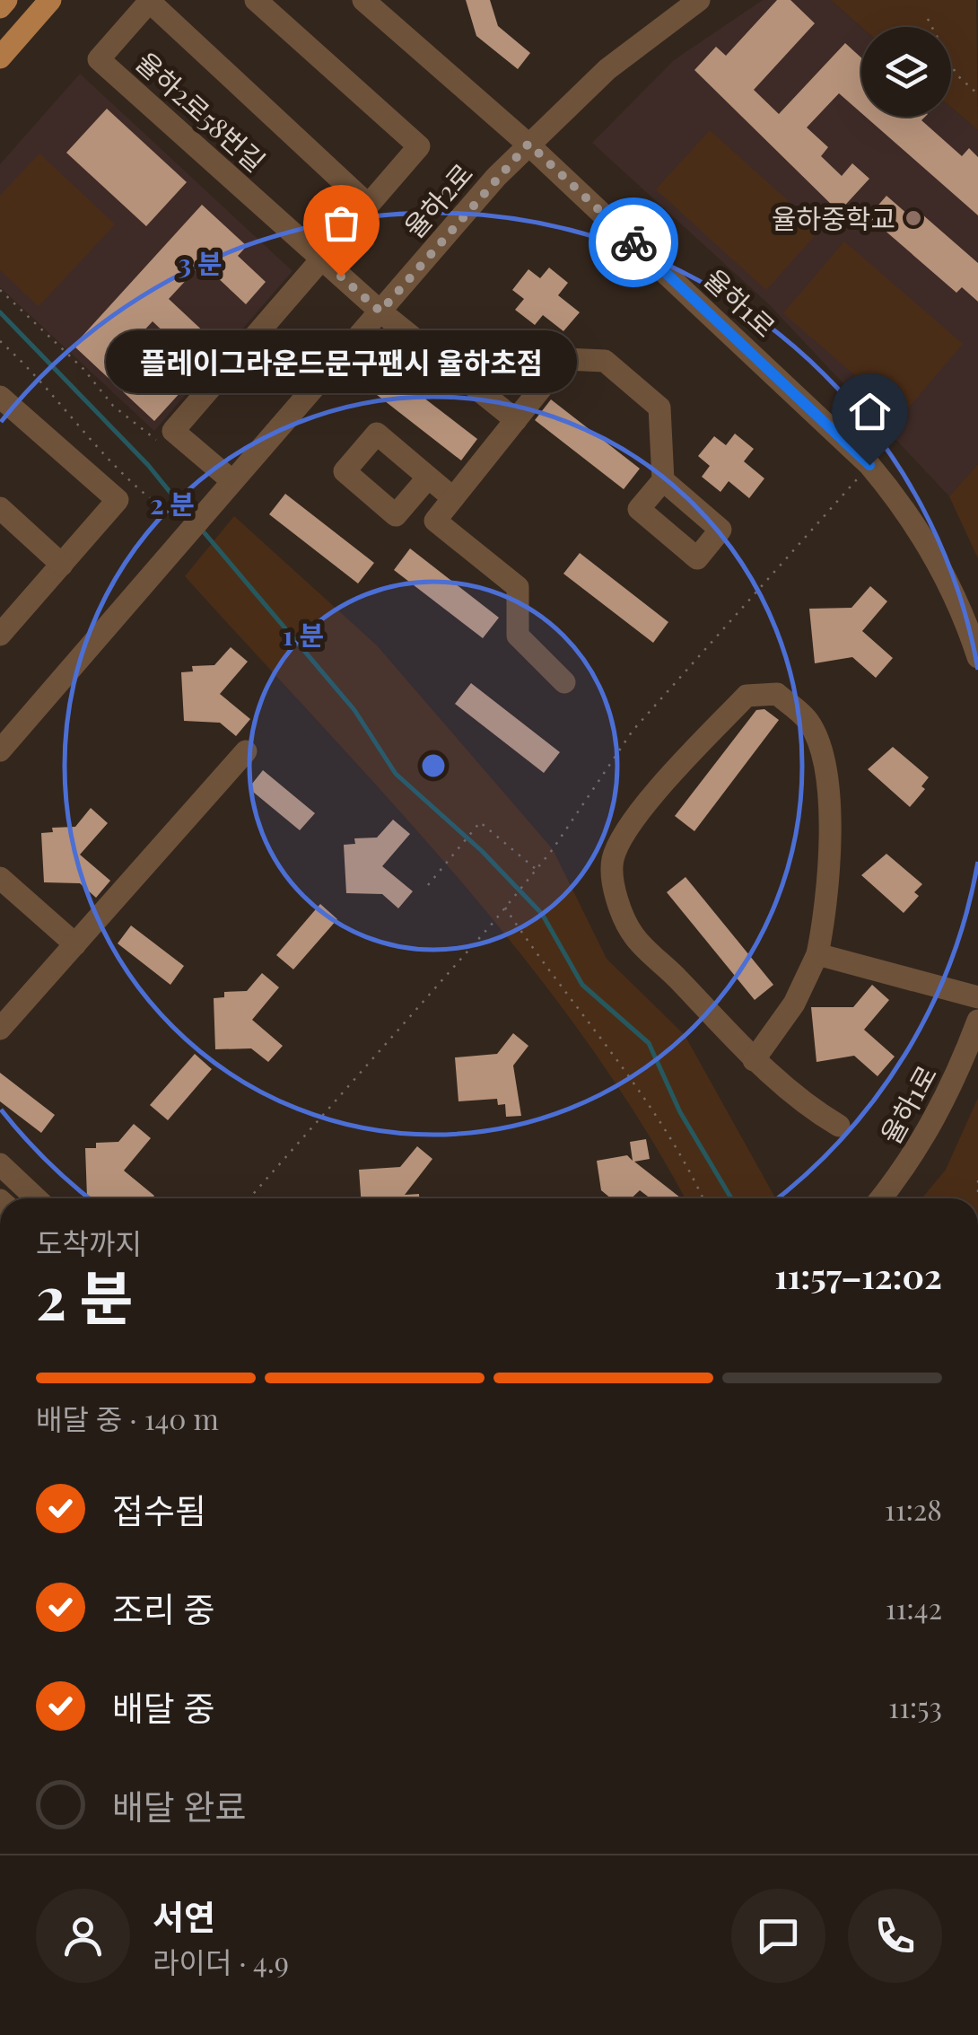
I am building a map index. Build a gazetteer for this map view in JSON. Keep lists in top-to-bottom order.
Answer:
{
  "streets": {
    "street": ["율하2로58번길", "율하2로", "율하1로"]
  },
  "crossings": [
    ["율하2로58번길", "율하2로"],
    ["율하2로", "율하1로"]
  ],
  "places": ["율하중학교", "플레이그라운드문구팬시 율하초점"],
  "page": {
    "bubble": "플레이그라운드문구팬시 율하초점",
    "heading": ["2 분", "도착까지", "11:57–12:02"],
    "panel": ["서연", "라이더 · 4.9"],
    "bar": "배달 중 · 140 m",
    "list": [
      ["접수됨", "11:28"],
      ["조리 중", "11:42"],
      ["배달 중", "11:53"],
      "배달 완료"
    ]
  },
  "rings": ["3 분", "2 분", "1 분"]
}
